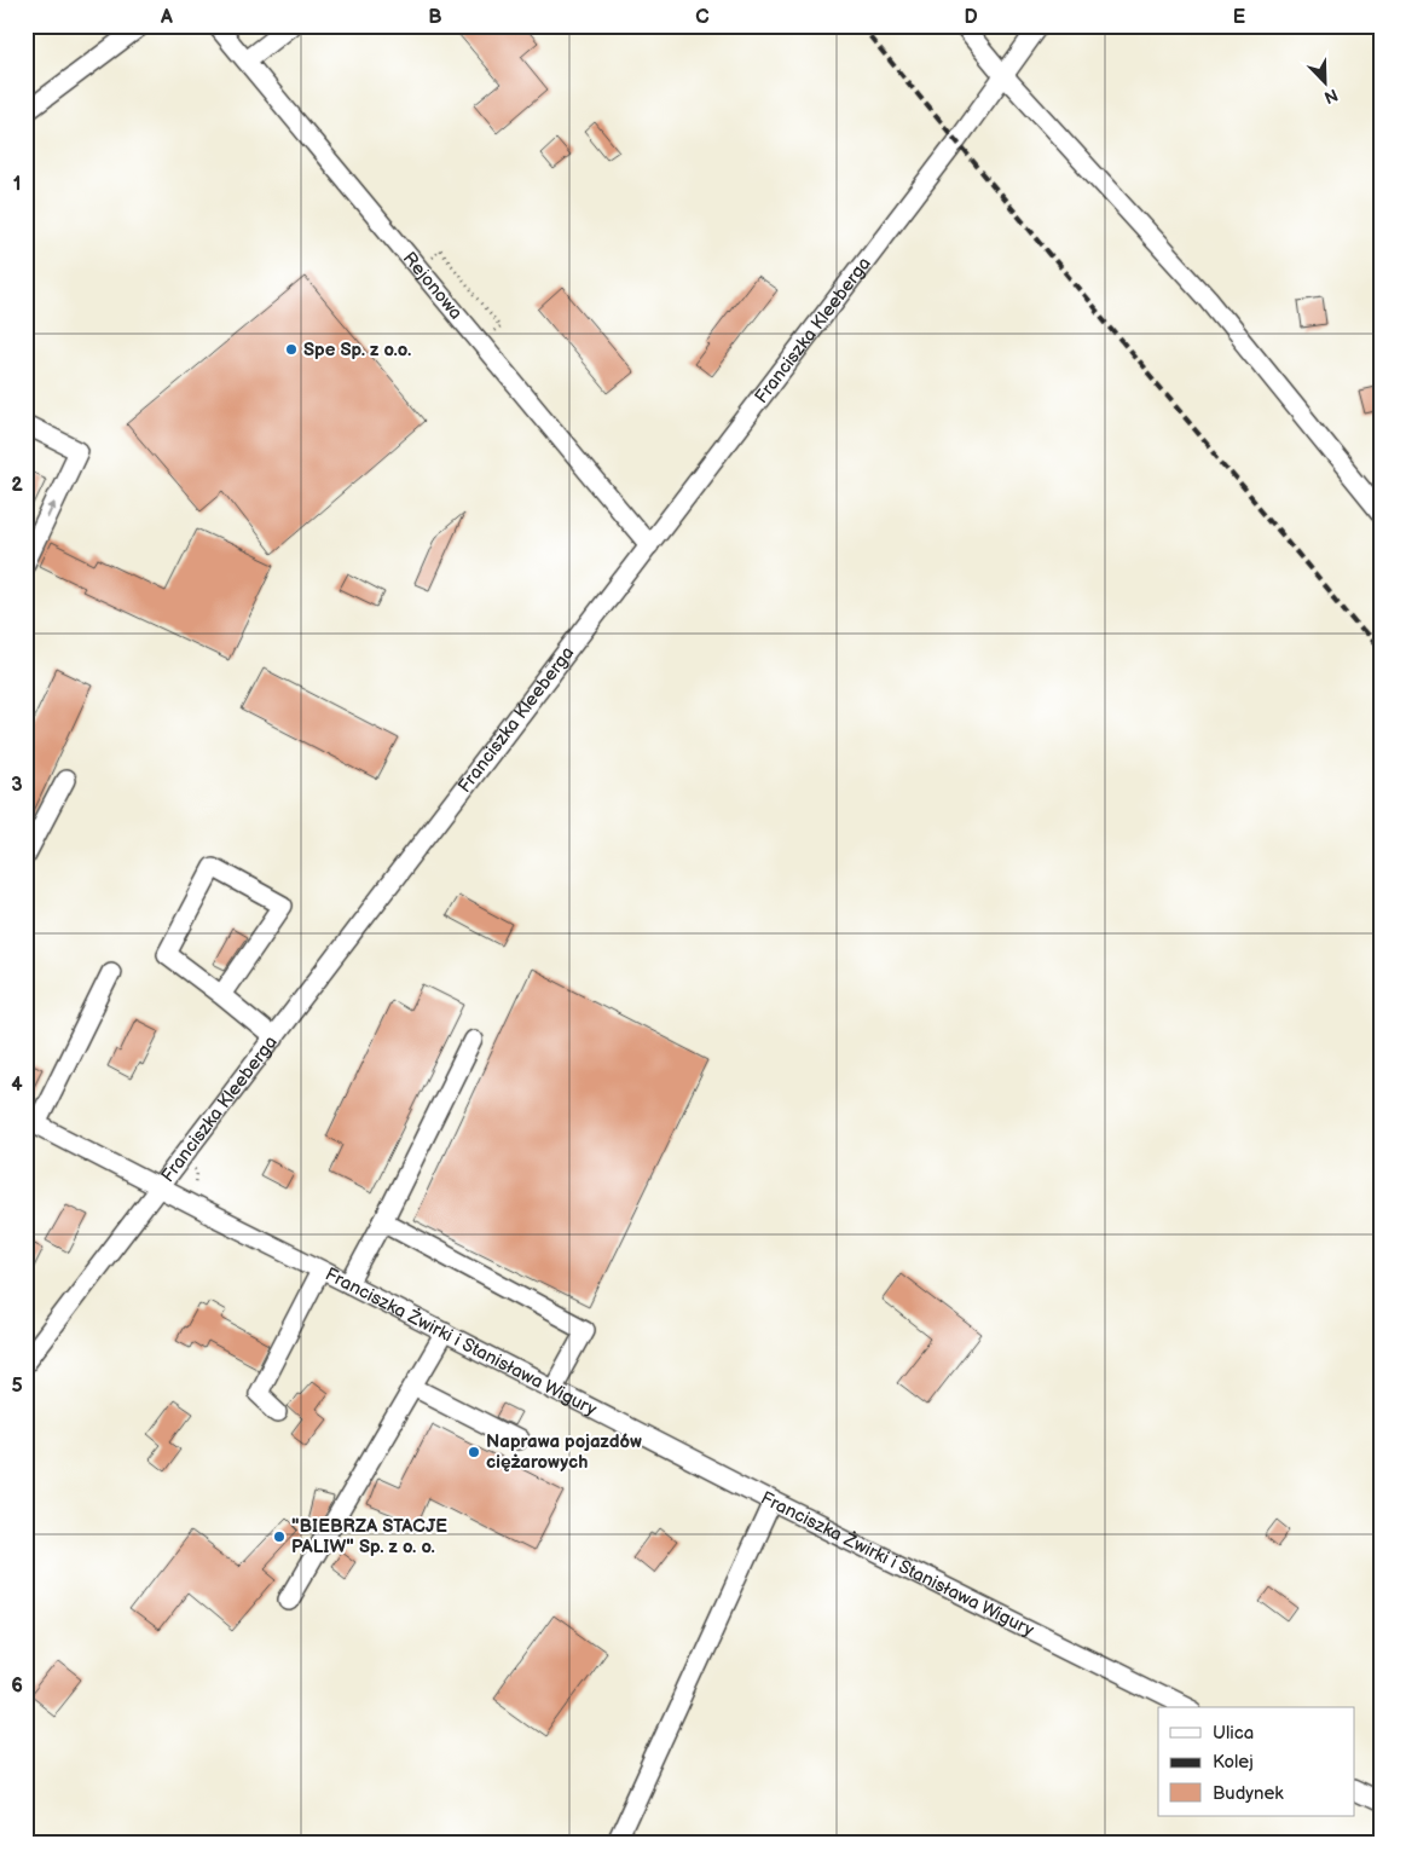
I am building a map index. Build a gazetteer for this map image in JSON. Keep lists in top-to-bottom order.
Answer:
{
  "streets": {
    "street": ["Rejonowa", "Franciszka Kleeberga", "Franciszka Żwirki i Stanisława Wigury"]
  },
  "crossings": [
    ["Rejonowa", "Franciszka Kleeberga"],
    ["Franciszka Kleeberga", "Franciszka Żwirki i Stanisława Wigury"]
  ],
  "places": ["Spe Sp. z o.o.", "Naprawa pojazdów ciężarowych", "\"BIEBRZA STACJE PALIW\" Sp. z o. o."],
  "legend": ["Ulica", "Kolej", "Budynek"],
  "north": "bottom right",
  "grid": {
    "columns": [
      "A",
      "B",
      "C",
      "D",
      "E"
    ],
    "rows": [
      "1",
      "2",
      "3",
      "4",
      "5",
      "6"
    ]
  }
}
